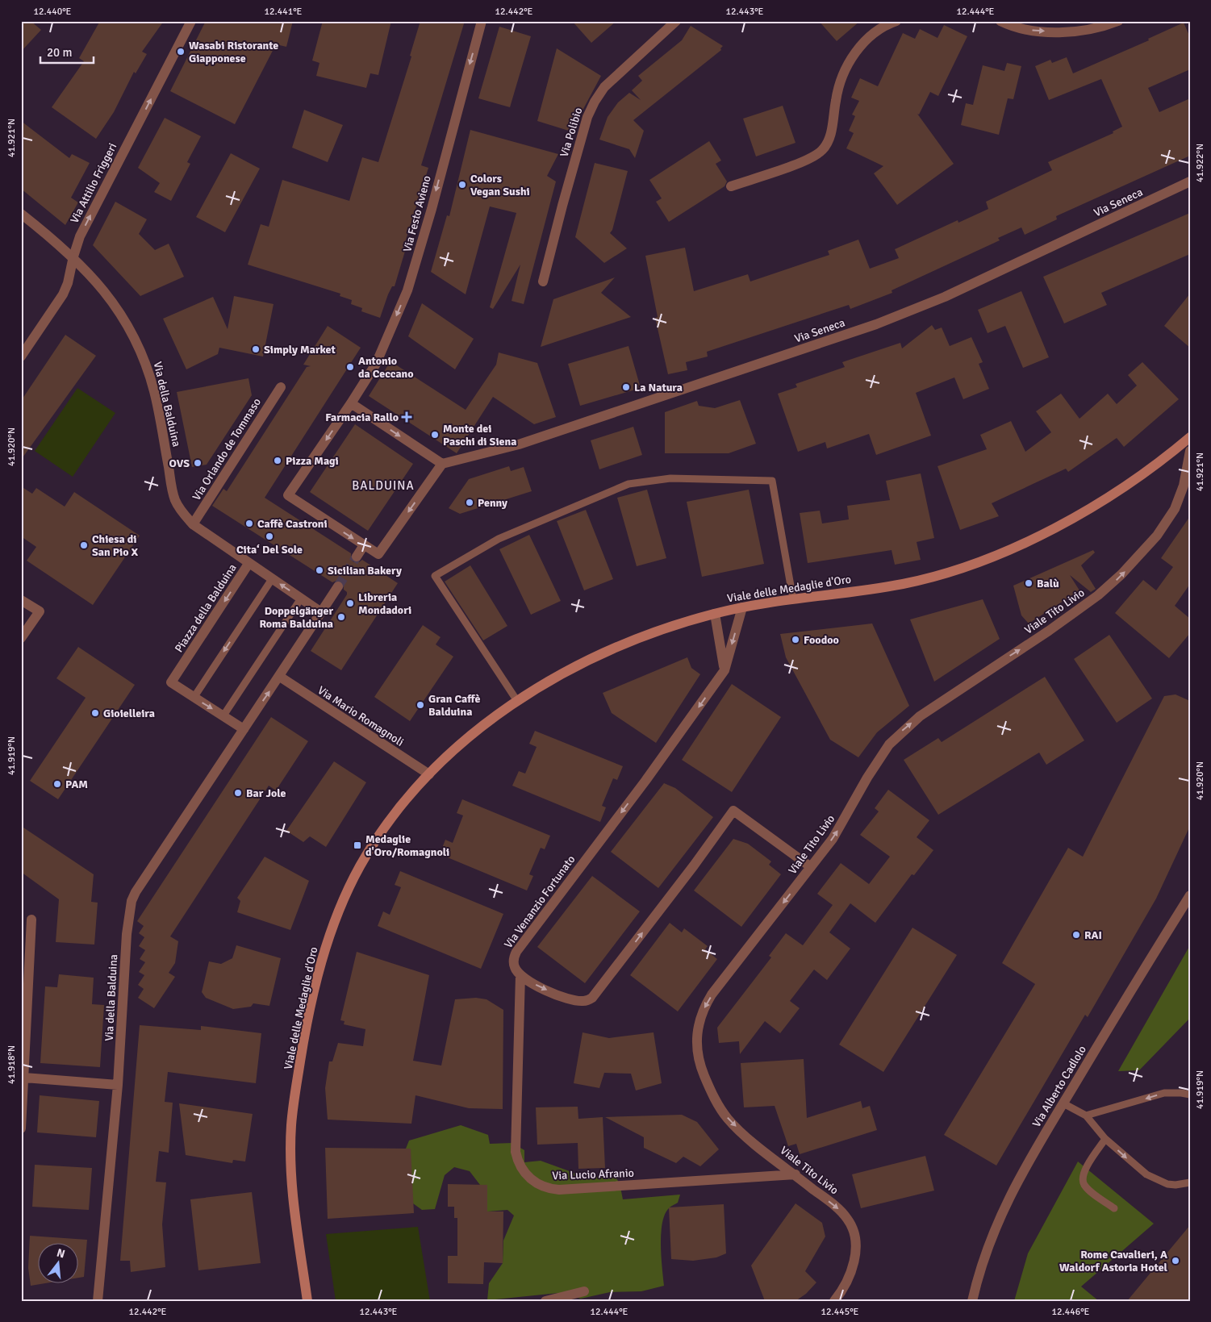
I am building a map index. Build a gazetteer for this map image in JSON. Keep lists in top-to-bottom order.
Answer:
{
  "streets": {
    "main road": ["Viale delle Medaglie d'Oro"],
    "street": [
      "Via Polibio",
      "Via Attilio Friggeri",
      "Via Seneca",
      "Via Festo Avieno",
      "Via della Balduina",
      "Via Orlando de Tommaso",
      "Piazza della Balduina",
      "Viale Tito Livio",
      "Via Mario Romagnoli",
      "Via Venanzio Fortunato",
      "Via Alberto Cadlolo",
      "Via Lucio Afranio"
    ]
  },
  "crossings": [
    ["Via Attilio Friggeri", "Via della Balduina"],
    ["Via della Balduina", "Via Orlando de Tommaso"],
    ["Via della Balduina", "Piazza della Balduina"],
    ["Viale delle Medaglie d'Oro", "Via Mario Romagnoli"],
    ["Viale delle Medaglie d'Oro", "Via Venanzio Fortunato"],
    ["Viale Tito Livio", "Via Lucio Afranio"],
    ["Via Venanzio Fortunato", "Via Lucio Afranio"]
  ],
  "one_way": ["Via Attilio Friggeri", "Via Festo Avieno", "Via Venanzio Fortunato"],
  "districts": ["BALDUINA"],
  "places": {
    "other": [
      "Wasabi Ristorante Giapponese",
      "Colors Vegan Sushi",
      "Simply Market",
      "Antonio da Ceccano",
      "La Natura",
      "Monte dei Paschi di Siena",
      "Pizza Magi",
      "OVS",
      "Penny",
      "Caffè Castroni",
      "Cita‘ Del Sole",
      "Chiesa di San Pio X",
      "Sicilian Bakery",
      "Balù",
      "Libreria Mondadori",
      "Doppelgänger Roma Balduina",
      "Foodoo",
      "Gran Caffè Balduina",
      "Gioielleira",
      "PAM",
      "Bar Jole",
      "RAI",
      "Rome Cavalieri, A Waldorf Astoria Hotel"
    ],
    "health": ["Farmacia Rallo"],
    "transit": ["Medaglie d'Oro/Romagnoli"]
  },
  "scale_bar": "20 m",
  "north": "top",
  "coordinates": [
    "12.440°E",
    "12.441°E",
    "12.442°E",
    "12.443°E",
    "12.444°E",
    "41.921°N",
    "41.922°N",
    "41.920°N",
    "41.919°N",
    "41.918°N",
    "12.445°E",
    "12.446°E"
  ]
}
